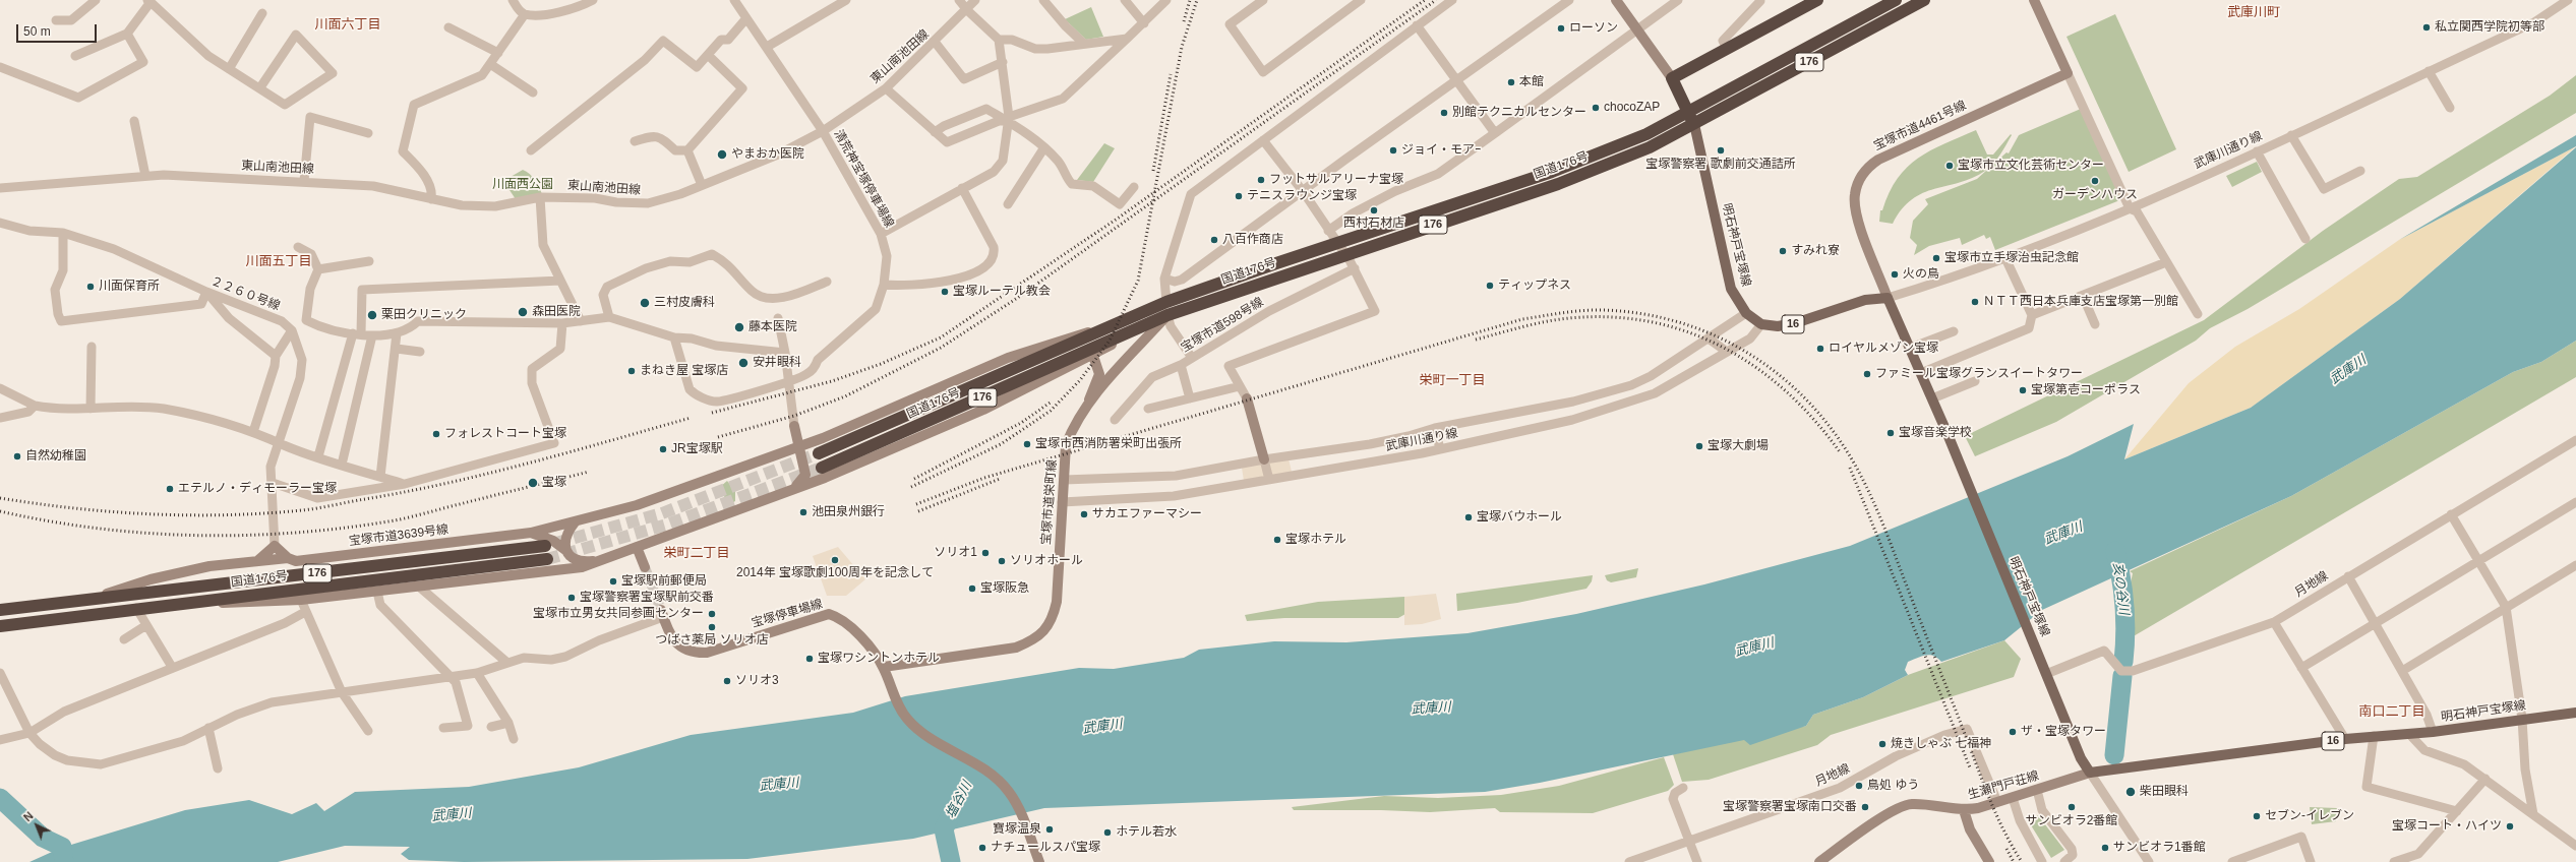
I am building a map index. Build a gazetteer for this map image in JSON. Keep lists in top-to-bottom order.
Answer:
{
  "streets": {
    "highway": ["176", "国道176号"],
    "main road": ["明石神戸宝塚線", "16"],
    "street": [
      "東山南池田線",
      "宝塚市道4461号線",
      "武庫川通り線",
      "清荒神宝塚停車場線",
      "２２６０号線",
      "宝塚市道598号線",
      "宝塚市道栄町線",
      "宝塚市道3639号線",
      "月地線",
      "宝塚停車場線",
      "生瀬門戸荘線"
    ]
  },
  "crossings": [
    ["東山南池田線", "清荒神宝塚停車場線"],
    ["宝塚市道4461号線", "武庫川通り線"],
    ["宝塚市道4461号線", "明石神戸宝塚線"],
    ["宝塚市道4461号線", "16"],
    ["武庫川通り線", "明石神戸宝塚線"],
    ["武庫川通り線", "16"],
    ["武庫川通り線", "宝塚市道栄町線"],
    ["国道176号", "明石神戸宝塚線"],
    ["国道176号", "宝塚市道栄町線"],
    ["国道176号", "宝塚市道3639号線"],
    ["明石神戸宝塚線", "16"],
    ["明石神戸宝塚線", "月地線"],
    ["明石神戸宝塚線", "生瀬門戸荘線"],
    ["宝塚市道栄町線", "宝塚停車場線"],
    ["月地線", "生瀬門戸荘線"]
  ],
  "districts": [
    "武庫川町",
    "川面六丁目",
    "川面五丁目",
    "栄町一丁目",
    "栄町二丁目",
    "南口二丁目"
  ],
  "water": ["武庫川", "亥の谷川", "塩谷川"],
  "parks": ["川面西公園"],
  "places": [
    "私立関西学院初等部",
    "ローソン",
    "本館",
    "chocoZAP",
    "別館テクニカルセンター",
    "ジョイ・モアｰ",
    "宝塚警察署 歌劇前交通詰所",
    "やまおか医院",
    "宝塚市立文化芸術センター",
    "フットサルアリーナ宝塚",
    "ガーデンハウス",
    "テニスラウンジ宝塚",
    "西村石材店",
    "八百作商店",
    "すみれ寮",
    "宝塚市立手塚治虫記念館",
    "火の鳥",
    "ティップネス",
    "川面保育所",
    "宝塚ルーテル教会",
    "ＮＴＴ西日本兵庫支店宝塚第一別館",
    "三村皮膚科",
    "森田医院",
    "栗田クリニック",
    "藤本医院",
    "ロイヤルメゾン宝塚",
    "安井眼科",
    "まねき屋 宝塚店",
    "ファミール宝塚グランスイートタワー",
    "宝塚第壱コーポラス",
    "宝塚音楽学校",
    "フォレストコート宝塚",
    "宝塚市西消防署栄町出張所",
    "宝塚大劇場",
    "JR宝塚駅",
    "自然幼稚園",
    "宝塚",
    "エテルノ・ディモーラー宝塚",
    "池田泉州銀行",
    "サカエファーマシー",
    "宝塚バウホール",
    "宝塚ホテル",
    "ソリオ1",
    "2014年 宝塚歌劇100周年を記念して",
    "ソリオホール",
    "宝塚駅前郵便局",
    "宝塚阪急",
    "宝塚警察署宝塚駅前交番",
    "宝塚市立男女共同参画センター",
    "つばさ薬局 ソリオ店",
    "宝塚ワシントンホテル",
    "ソリオ3",
    "ザ・宝塚タワー",
    "焼きしゃぶ 七福神",
    "鳥処 ゆう",
    "柴田眼科",
    "宝塚警察署宝塚南口交番",
    "サンビオラ2番館",
    "セブン-イレブン",
    "宝塚コート・ハイツ",
    "寶塚温泉",
    "ホテル若水",
    "ナチュールスパ宝塚",
    "サンビオラ1番館"
  ],
  "scale_bar": "50 m",
  "north": "top left"
}
